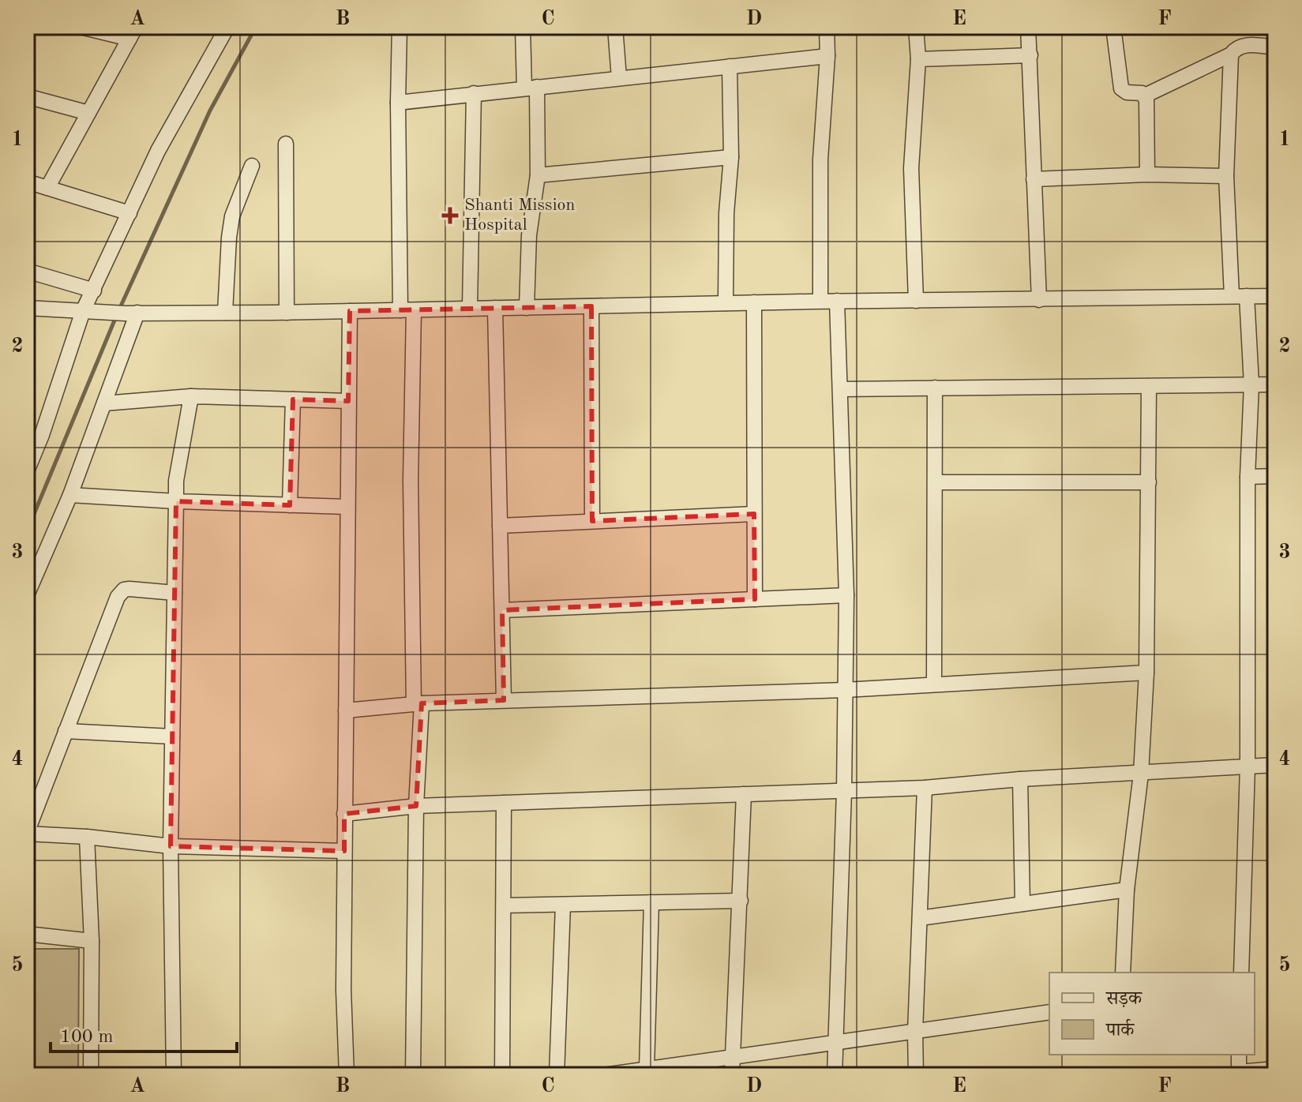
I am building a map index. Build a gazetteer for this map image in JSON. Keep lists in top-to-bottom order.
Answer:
{
  "places": {
    "health": ["Shanti Mission Hospital"]
  },
  "legend": ["सड़क", "पार्क"],
  "scale_bar": "100 m",
  "grid": {
    "columns": [
      "A",
      "B",
      "C",
      "D",
      "E",
      "F"
    ],
    "rows": [
      "1",
      "2",
      "3",
      "4",
      "5"
    ]
  }
}
